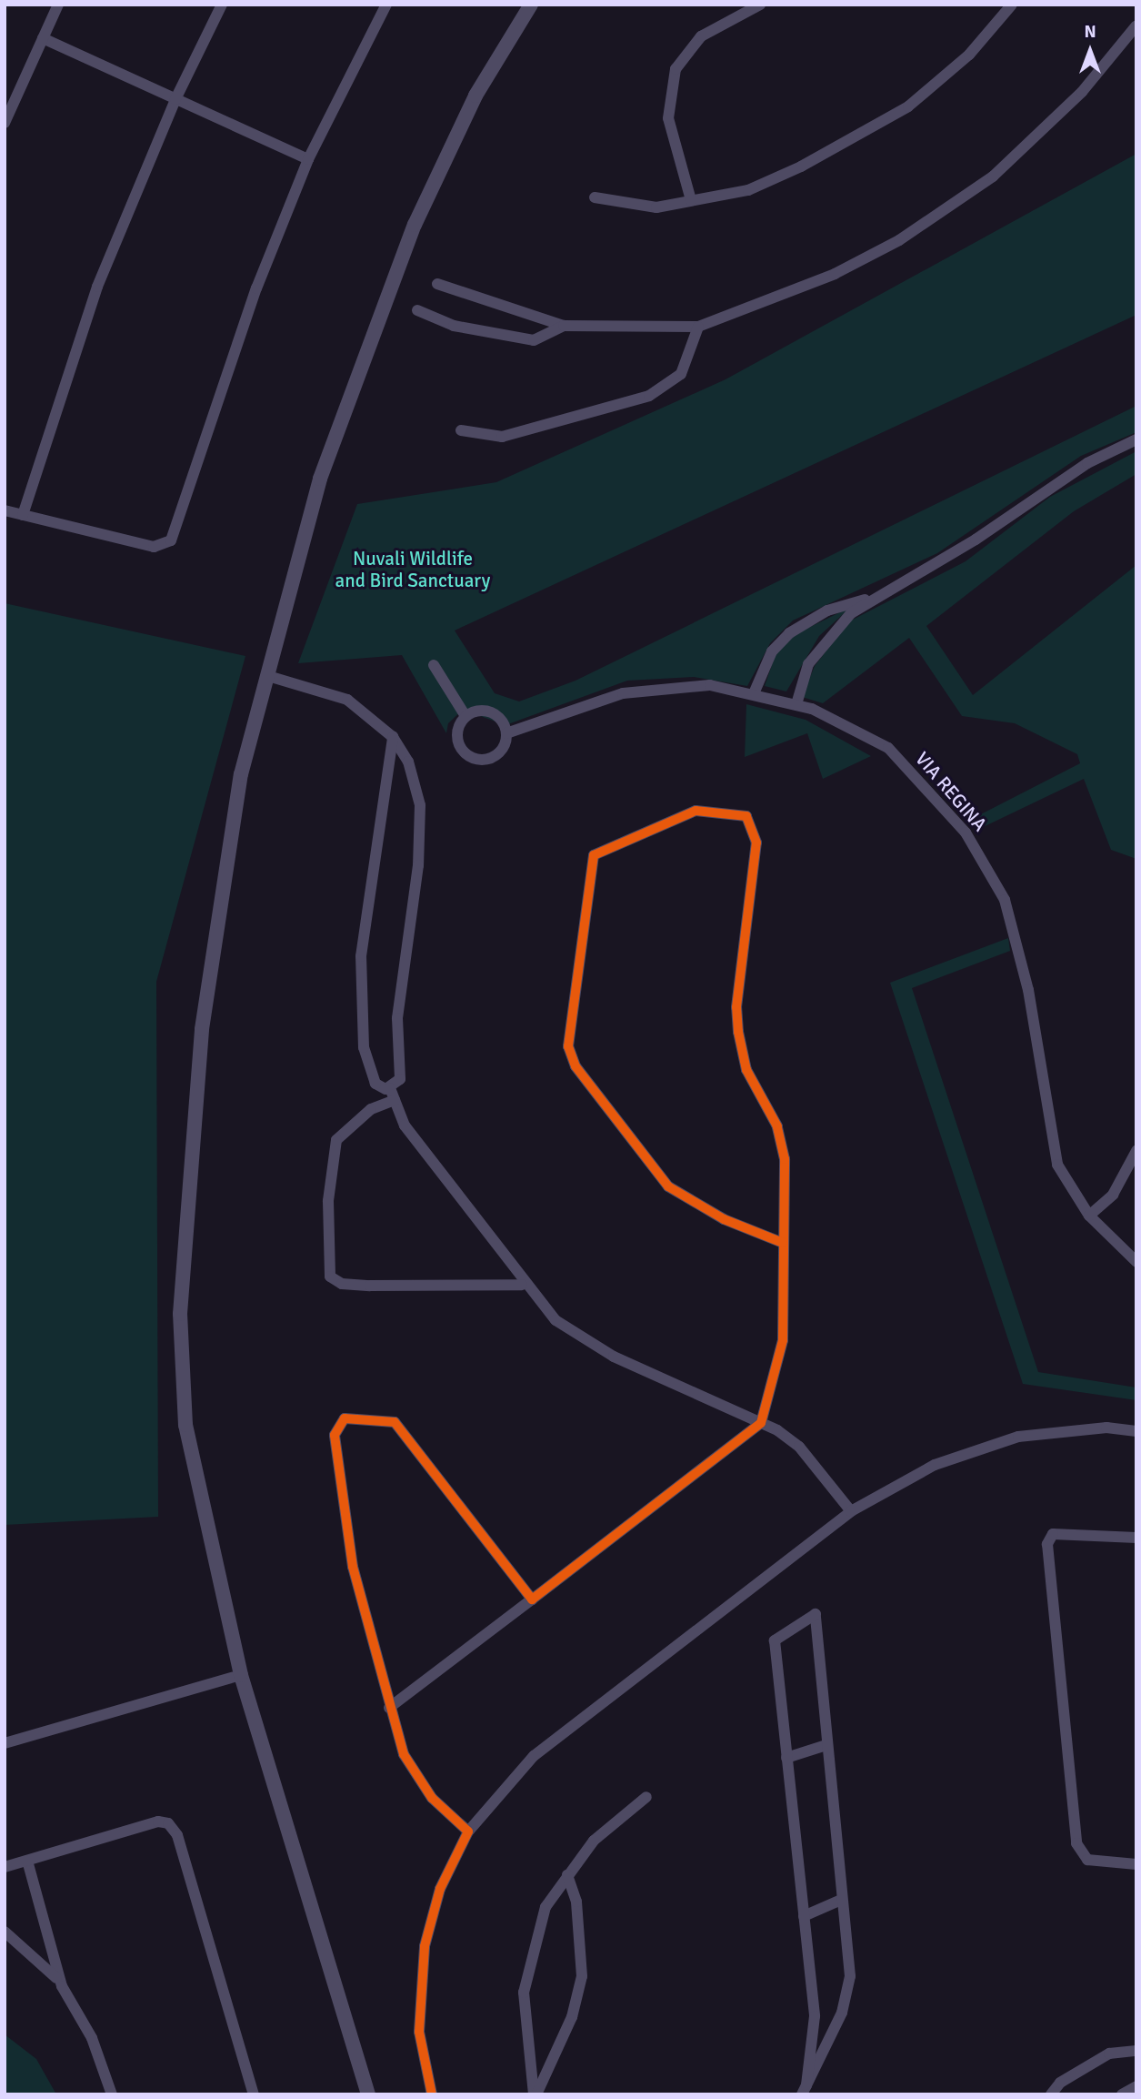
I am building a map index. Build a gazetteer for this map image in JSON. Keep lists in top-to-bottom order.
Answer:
{
  "streets": {
    "street": ["VIA REGINA"]
  },
  "parks": ["Nuvali Wildlife and Bird Sanctuary"],
  "north": "top"
}
